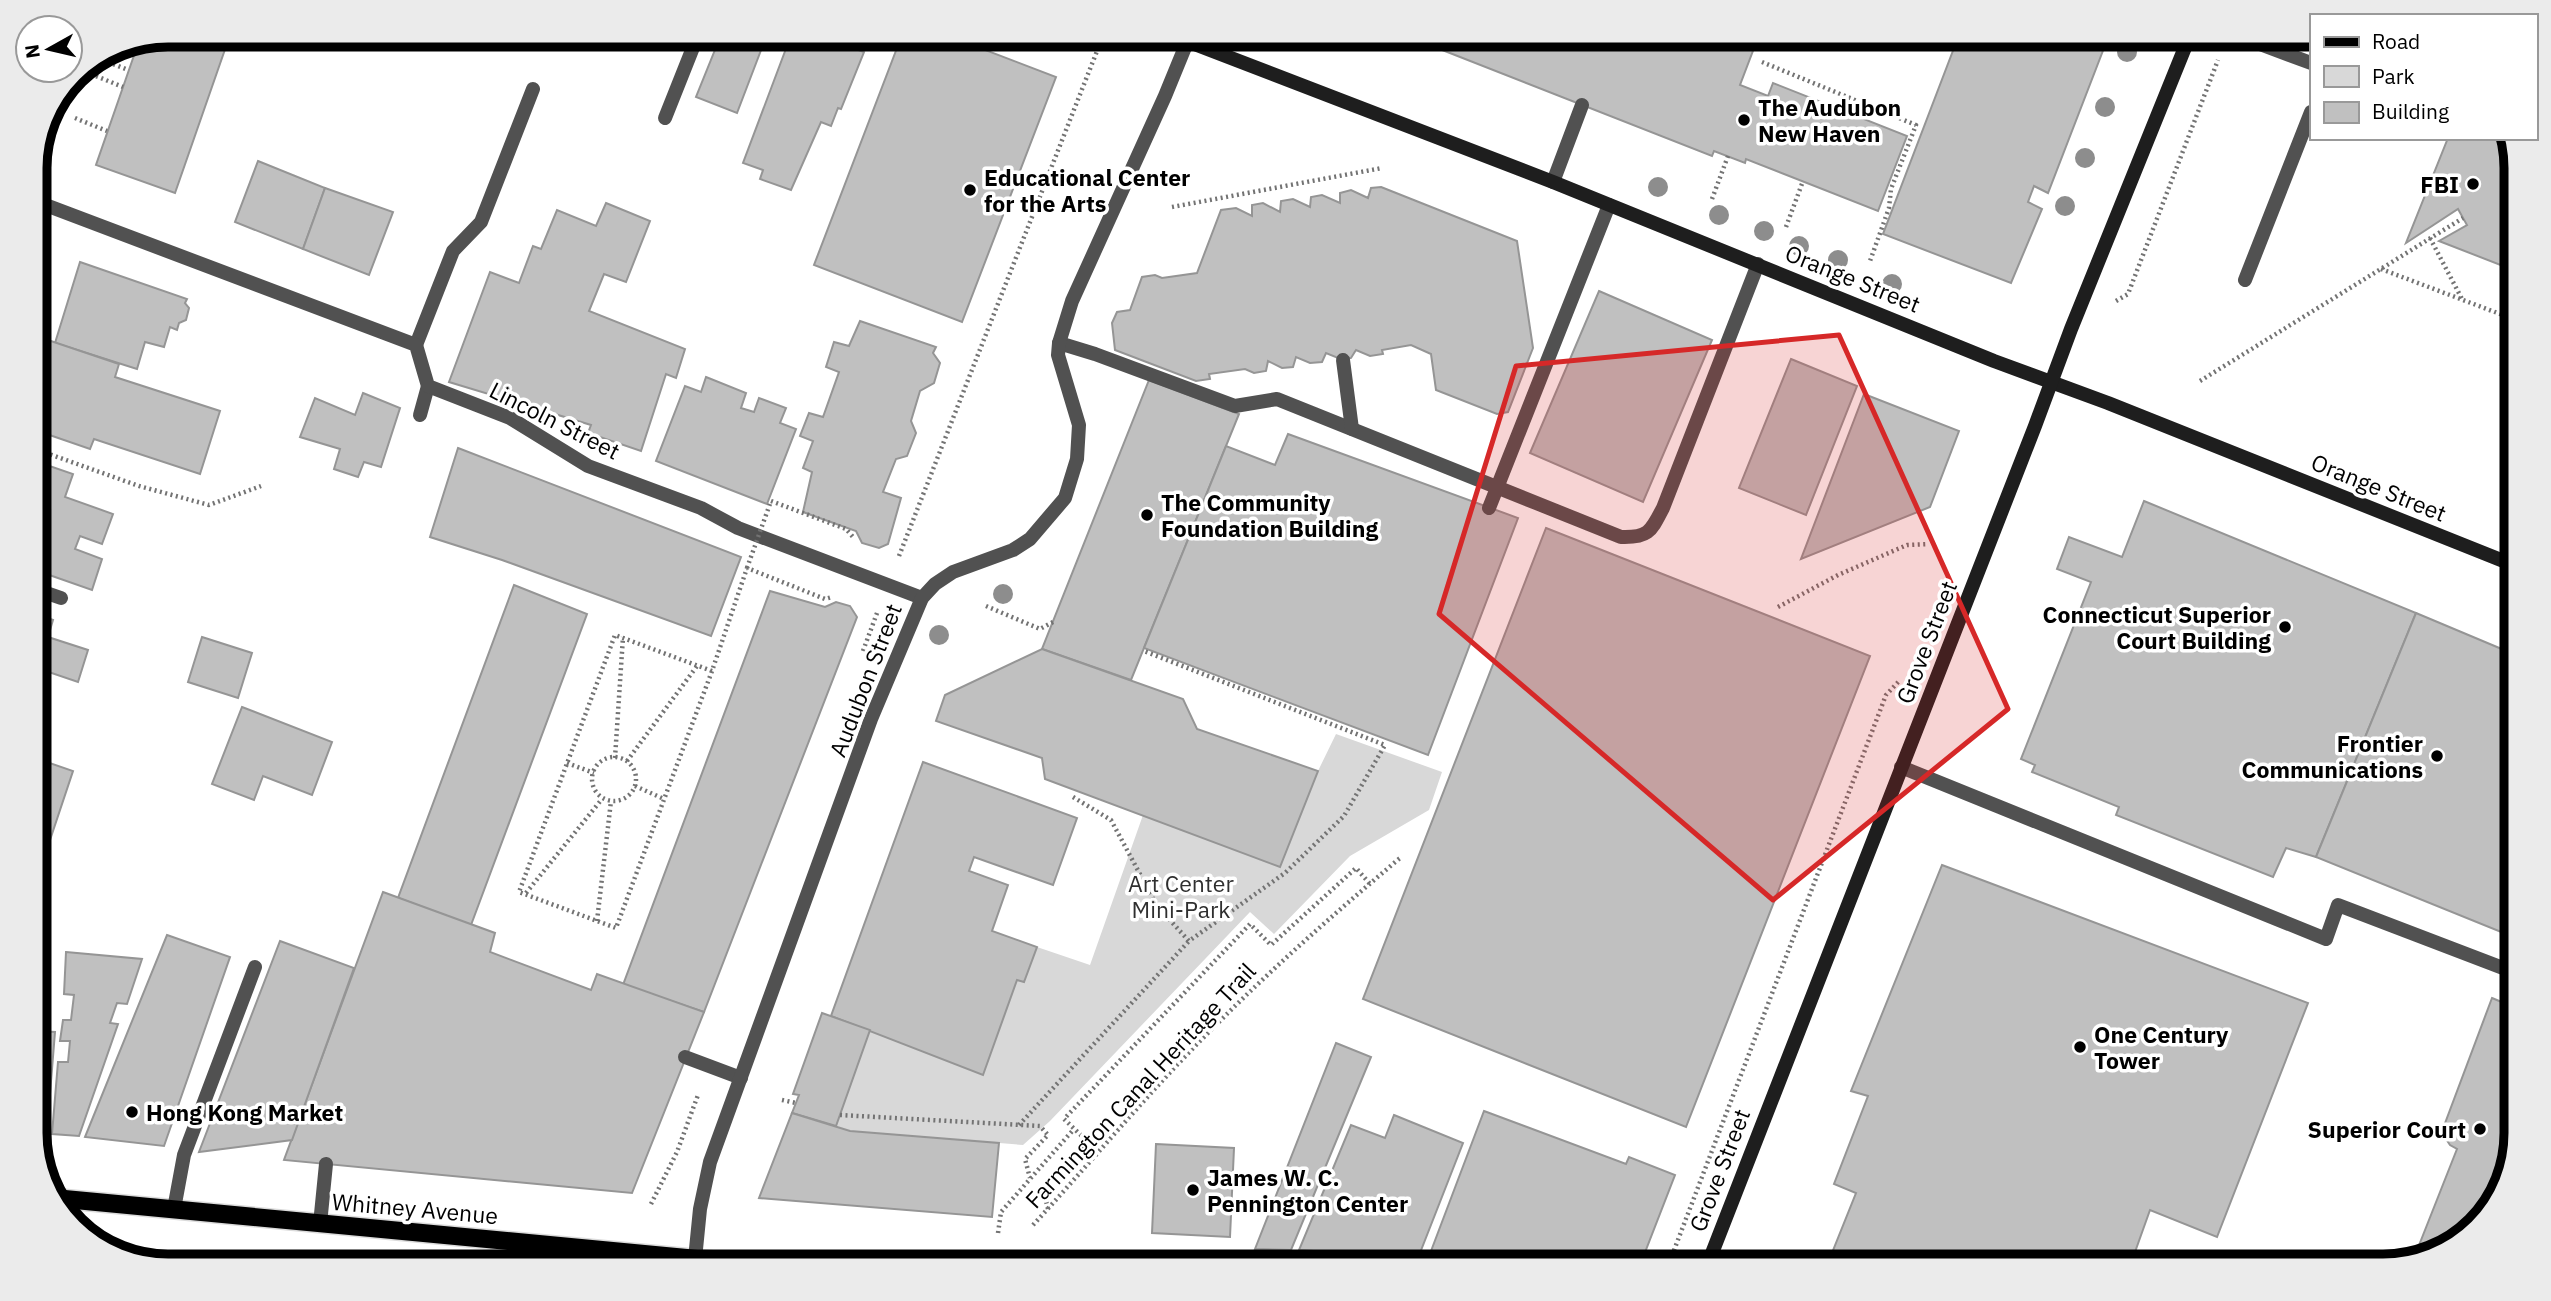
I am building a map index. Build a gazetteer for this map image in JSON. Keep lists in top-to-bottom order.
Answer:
{
  "streets": {
    "main road": ["Orange Street", "Grove Street", "Whitney Avenue"],
    "street": ["Lincoln Street", "Audubon Street"],
    "path": ["Farmington Canal Heritage Trail"]
  },
  "crossings": [
    ["Orange Street", "Grove Street"],
    ["Lincoln Street", "Audubon Street"]
  ],
  "parks": ["Art Center Mini-Park"],
  "places": [
    "The Audubon New Haven",
    "FBI",
    "Educational Center for the Arts",
    "The Community Foundation Building",
    "Connecticut Superior Court Building",
    "Frontier Communications",
    "One Century Tower",
    "Hong Kong Market",
    "Superior Court",
    "James W. C. Pennington Center"
  ],
  "legend": ["Road", "Park", "Building"],
  "north": "left"
}
